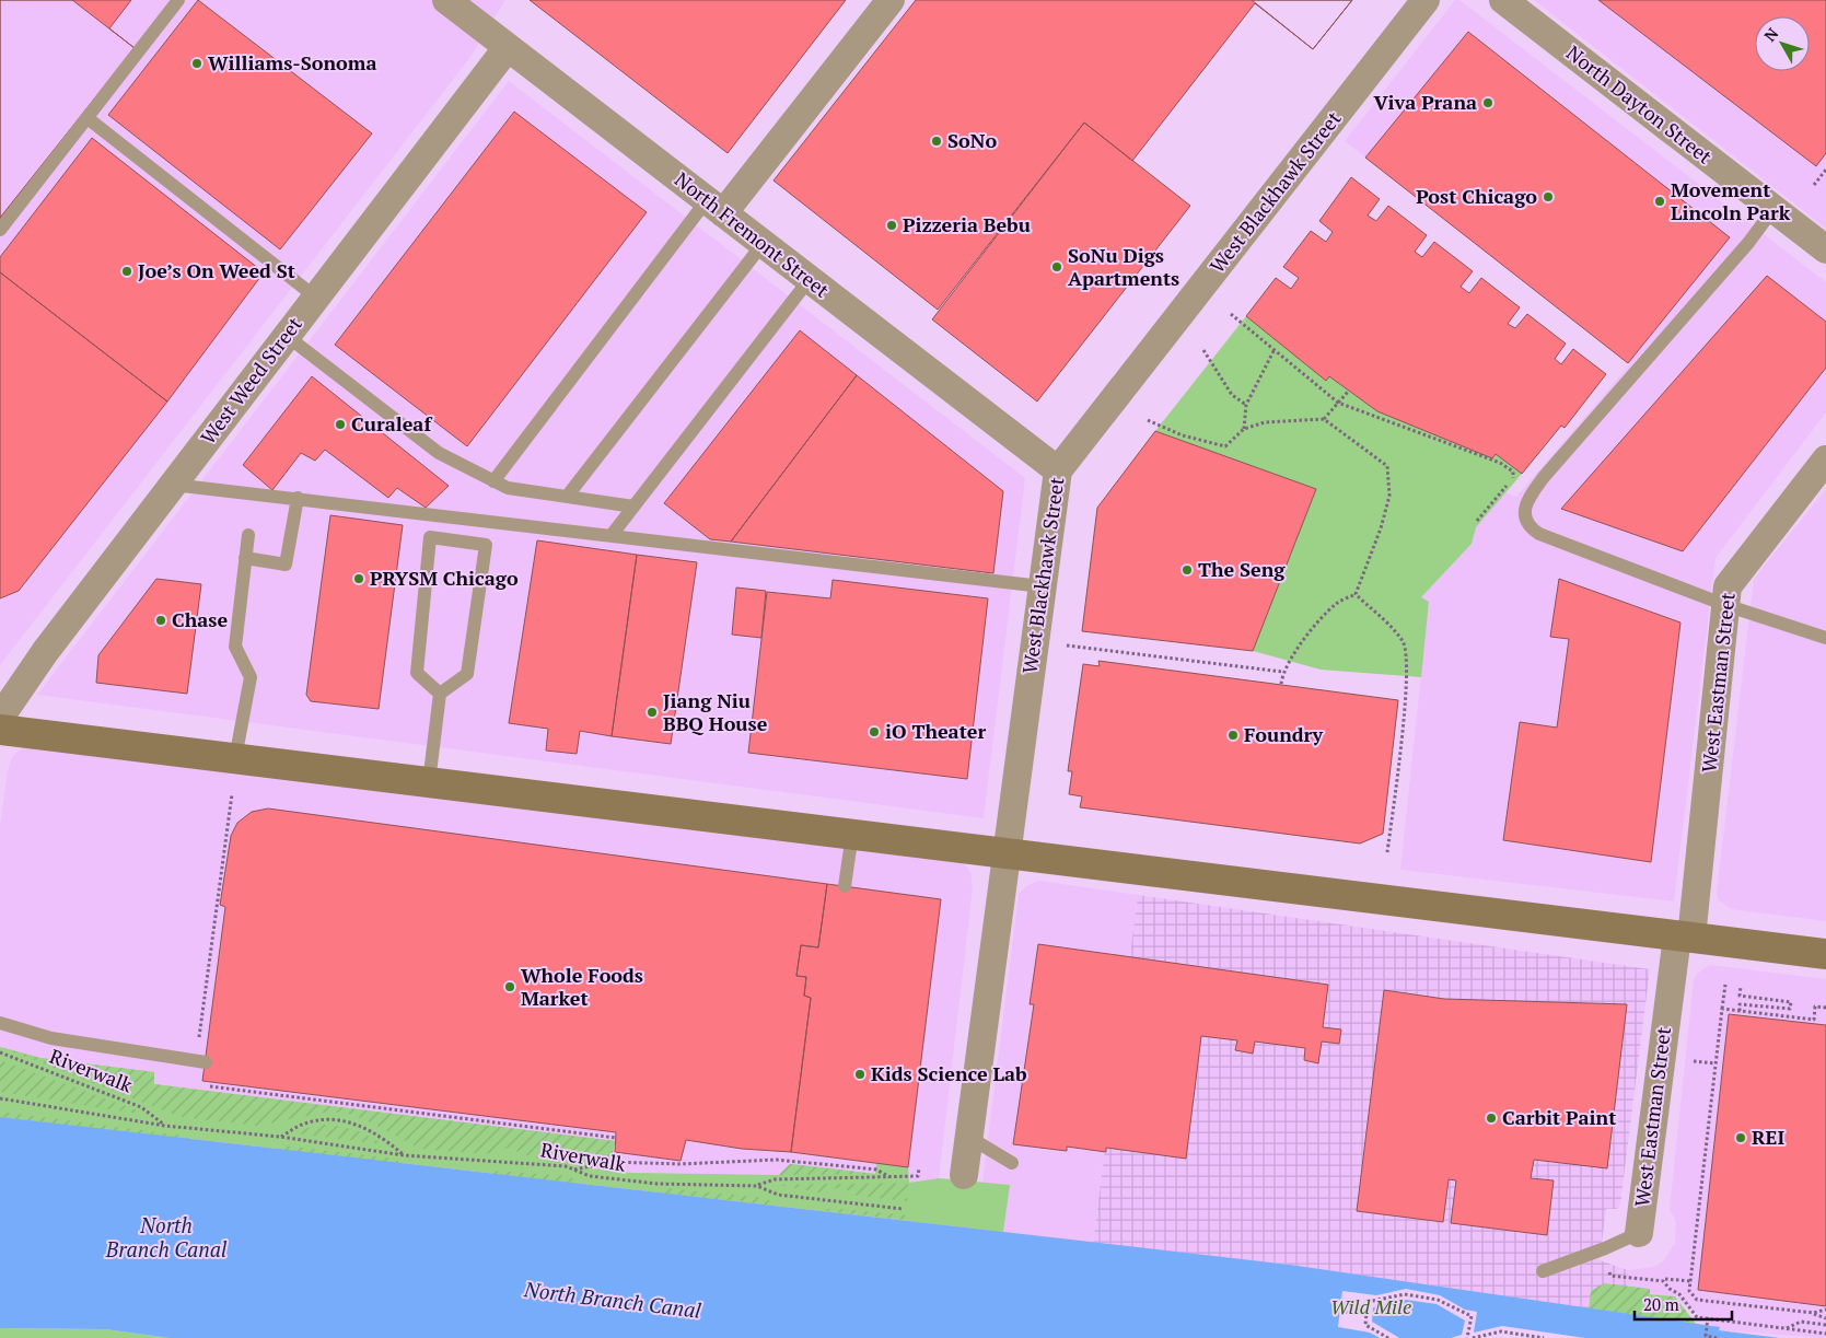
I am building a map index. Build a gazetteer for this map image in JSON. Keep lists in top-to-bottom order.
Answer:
{
  "streets": {
    "street": [
      "North Dayton Street",
      "West Blackhawk Street",
      "North Fremont Street",
      "West Weed Street",
      "West Eastman Street"
    ],
    "path": ["Riverwalk"]
  },
  "crossings": [
    ["West Blackhawk Street", "North Fremont Street"],
    ["North Fremont Street", "West Weed Street"]
  ],
  "water": ["North Branch Canal"],
  "parks": ["Wild Mile"],
  "places": [
    "Williams-Sonoma",
    "Viva Prana",
    "SoNo",
    "Post Chicago",
    "Movement Lincoln Park",
    "Pizzeria Bebu",
    "SoNu Digs Apartments",
    "Joe’s On Weed St",
    "Curaleaf",
    "The Seng",
    "PRYSM Chicago",
    "Chase",
    "Jiang Niu BBQ House",
    "iO Theater",
    "Foundry",
    "Whole Foods Market",
    "Kids Science Lab",
    "Carbit Paint",
    "REI"
  ],
  "scale_bar": "20 m",
  "north": "top left"
}
